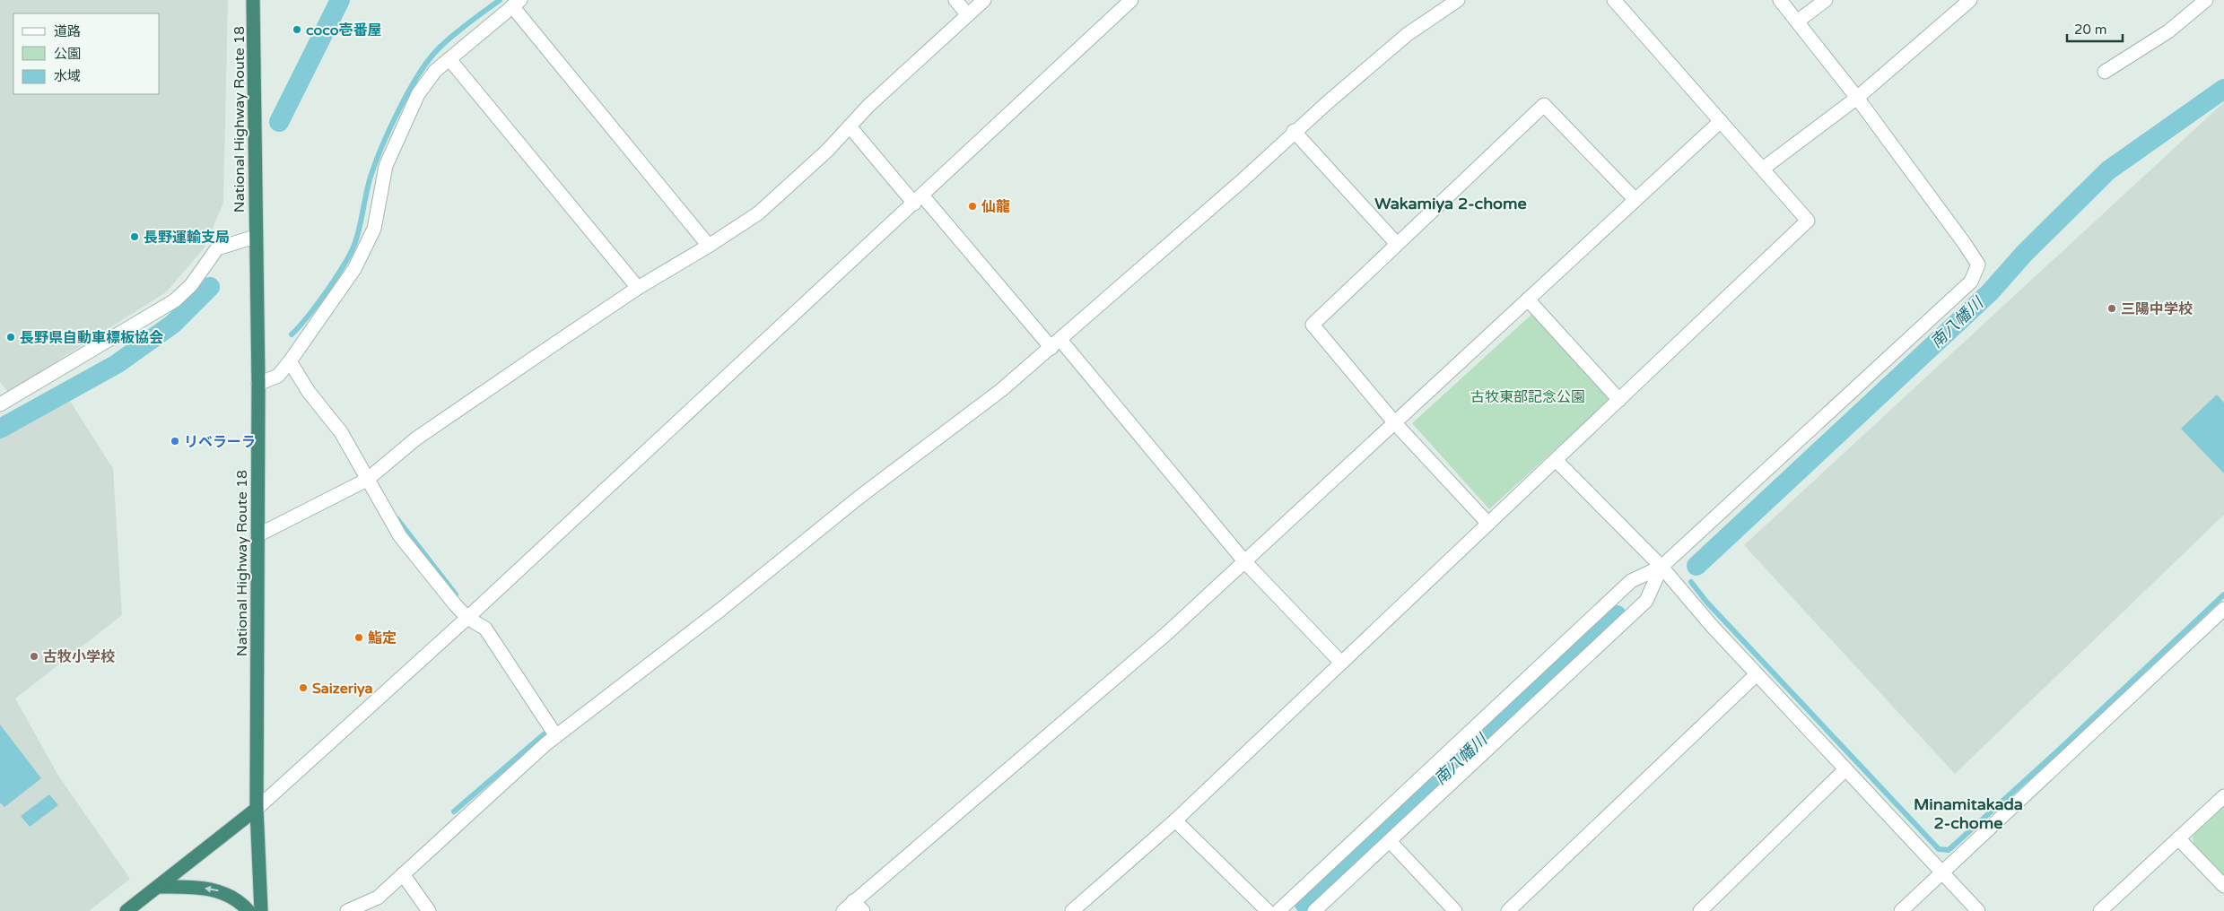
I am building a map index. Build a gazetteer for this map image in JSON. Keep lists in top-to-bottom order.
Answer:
{
  "streets": {
    "highway": ["National Highway Route 18"]
  },
  "districts": ["Wakamiya 2-chome", "Minamitakada 2-chome"],
  "water": ["南八幡川"],
  "parks": ["古牧東部記念公園"],
  "places": [
    "coco壱番屋",
    "仙龍",
    "長野運輸支局",
    "三陽中学校",
    "長野県自動車標板協会",
    "リベラーラ",
    "鮨定",
    "古牧小学校",
    "Saizeriya"
  ],
  "legend": ["道路", "公園", "水域"],
  "scale_bar": "20 m"
}
